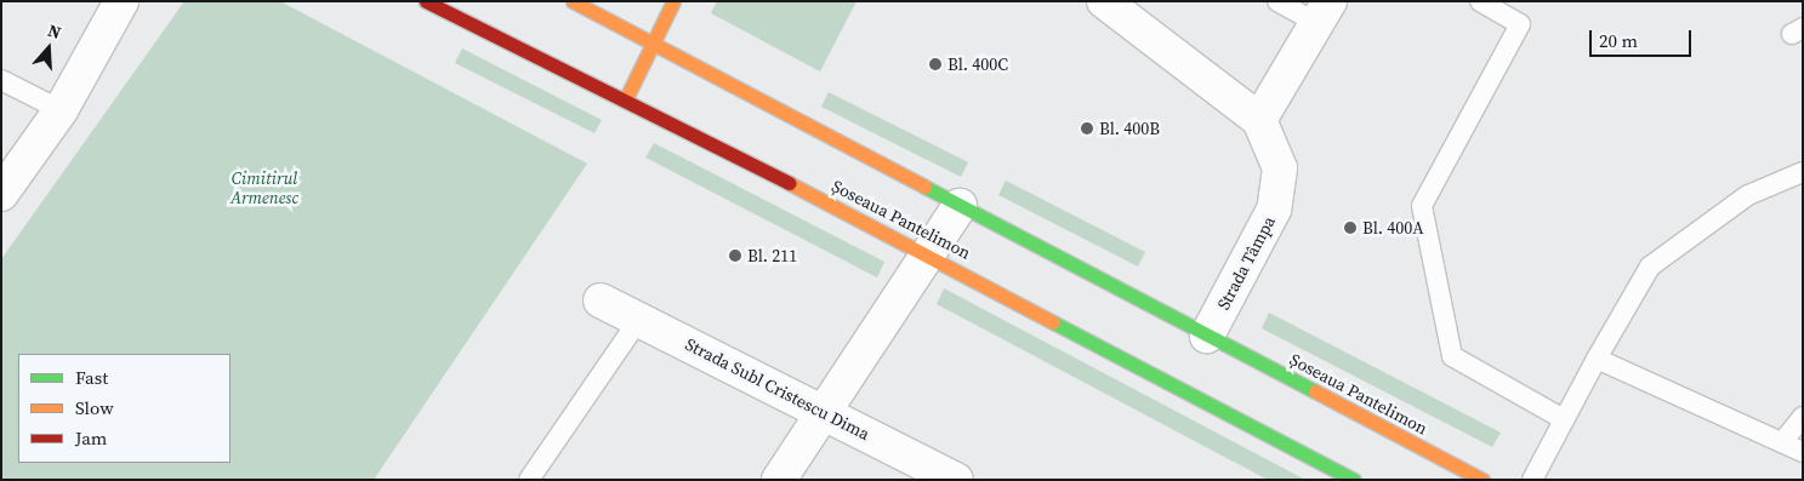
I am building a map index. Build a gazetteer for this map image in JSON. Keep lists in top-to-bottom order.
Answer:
{
  "streets": {
    "main road": ["Șoseaua Pantelimon"],
    "street": ["Strada Tâmpa", "Strada Subl Cristescu Dima"]
  },
  "crossings": [
    ["Șoseaua Pantelimon", "Strada Tâmpa"]
  ],
  "parks": ["Cimitirul Armenesc"],
  "places": [
    "Bl. 400C",
    "Bl. 400B",
    "Bl. 400A",
    "Bl. 211"
  ],
  "legend": ["Fast", "Slow", "Jam"],
  "scale_bar": "20 m",
  "north": "top"
}
